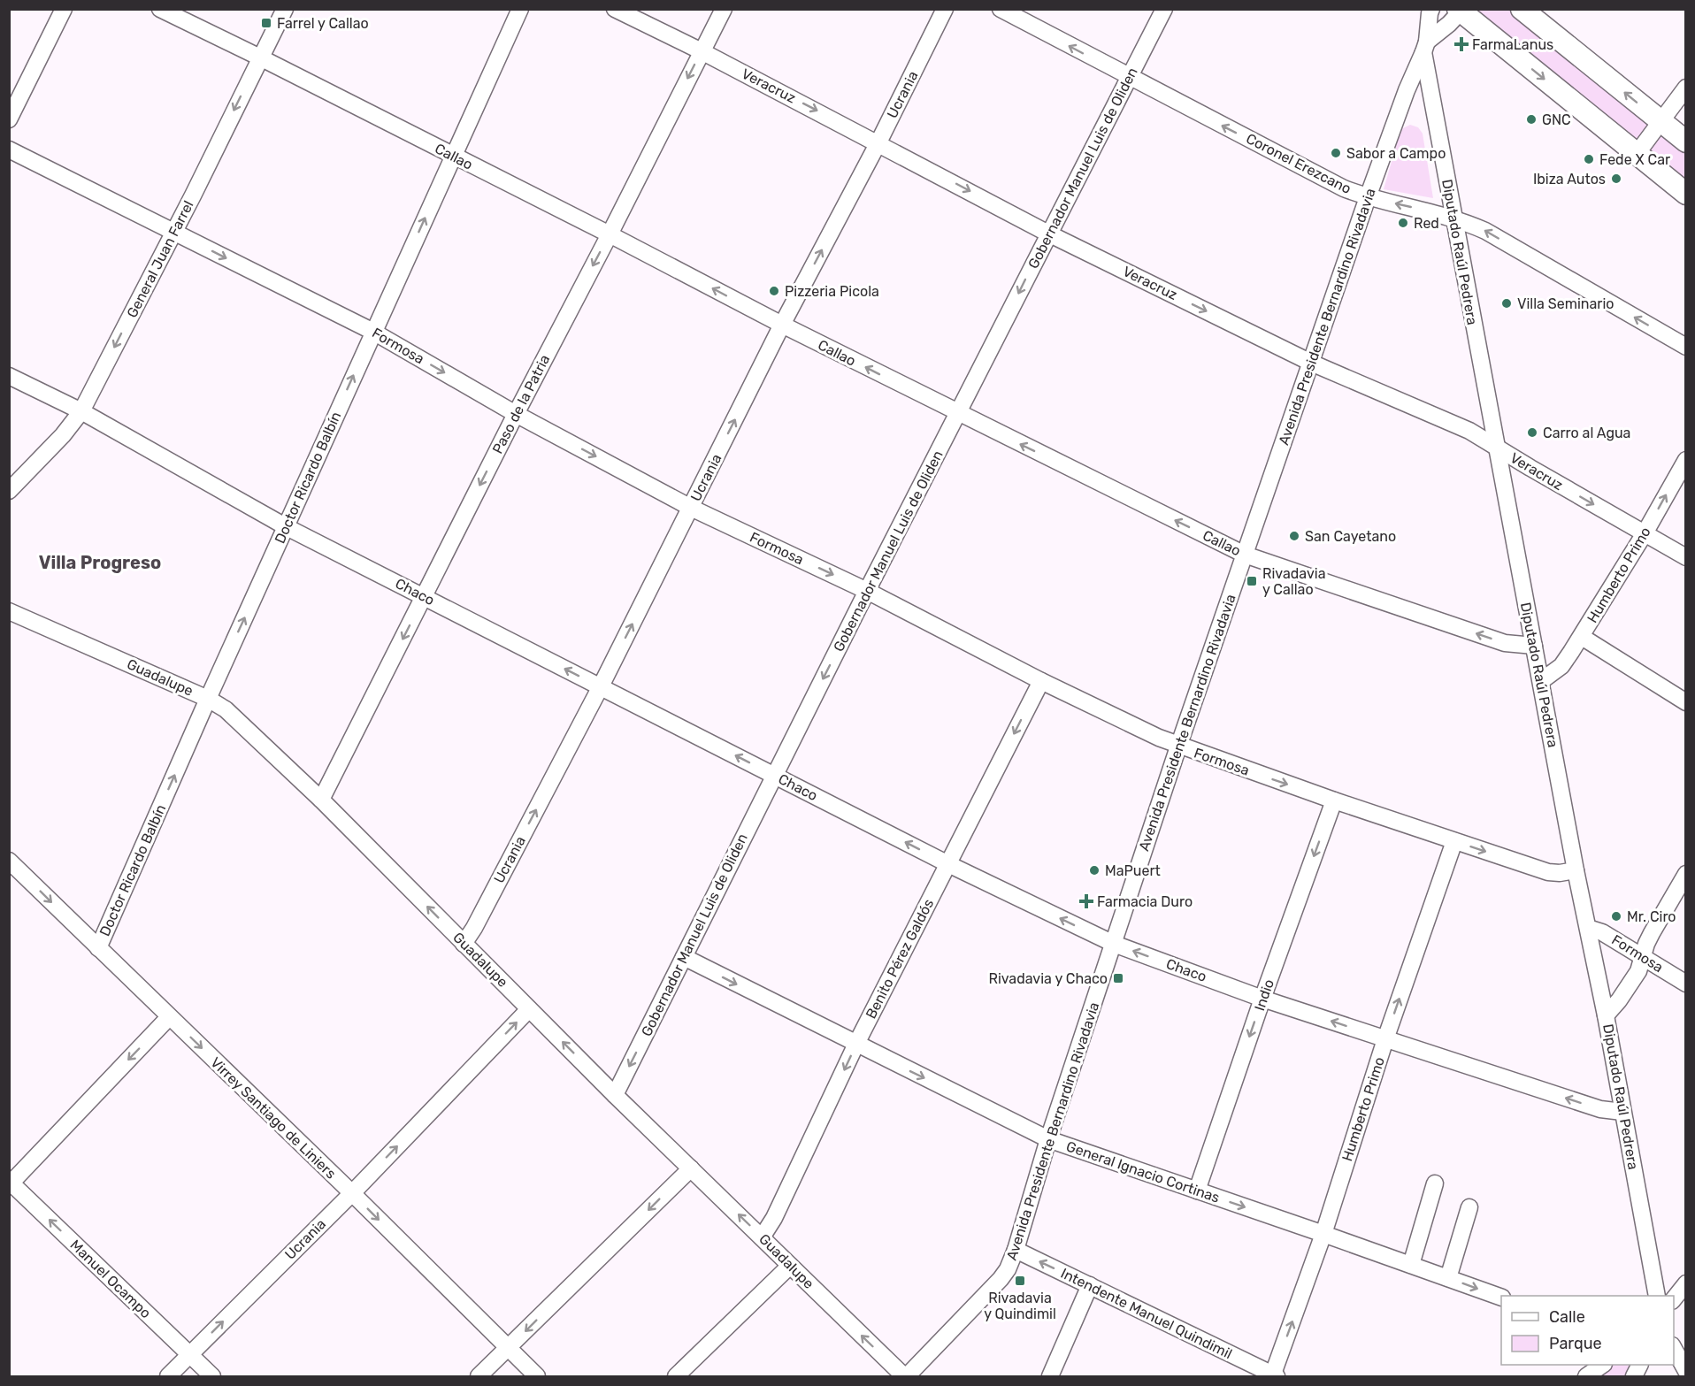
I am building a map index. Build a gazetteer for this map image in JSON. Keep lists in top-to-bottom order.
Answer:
{
  "streets": {
    "street": [
      "Veracruz",
      "Ucrania",
      "Callao",
      "Coronel Erezcano",
      "Gobernador Manuel Luis de Oliden",
      "Diputado Raúl Pedrera",
      "General Juan Farrel",
      "Avenida Presidente Bernardino Rivadavia",
      "Formosa",
      "Paso de la Patria",
      "Doctor Ricardo Balbín",
      "Humberto Primo",
      "Chaco",
      "Guadalupe",
      "Benito Pérez Galdós",
      "Indio",
      "Virrey Santiago de Liniers",
      "General Ignacio Cortinas",
      "Manuel Ocampo",
      "Intendente Manuel Quindimil"
    ]
  },
  "crossings": [
    ["Veracruz", "Ucrania"],
    ["Veracruz", "Gobernador Manuel Luis de Oliden"],
    ["Veracruz", "Diputado Raúl Pedrera"],
    ["Veracruz", "Avenida Presidente Bernardino Rivadavia"],
    ["Veracruz", "Paso de la Patria"],
    ["Veracruz", "Humberto Primo"],
    ["Ucrania", "Callao"],
    ["Ucrania", "Formosa"],
    ["Ucrania", "Chaco"],
    ["Ucrania", "Guadalupe"],
    ["Ucrania", "Virrey Santiago de Liniers"],
    ["Ucrania", "Manuel Ocampo"],
    ["Callao", "Gobernador Manuel Luis de Oliden"],
    ["Callao", "Diputado Raúl Pedrera"],
    ["Callao", "General Juan Farrel"],
    ["Callao", "Avenida Presidente Bernardino Rivadavia"],
    ["Callao", "Paso de la Patria"],
    ["Callao", "Doctor Ricardo Balbín"],
    ["Coronel Erezcano", "Gobernador Manuel Luis de Oliden"],
    ["Coronel Erezcano", "Diputado Raúl Pedrera"],
    ["Coronel Erezcano", "Avenida Presidente Bernardino Rivadavia"],
    ["Gobernador Manuel Luis de Oliden", "Formosa"],
    ["Gobernador Manuel Luis de Oliden", "Chaco"],
    ["Gobernador Manuel Luis de Oliden", "Guadalupe"],
    ["Gobernador Manuel Luis de Oliden", "General Ignacio Cortinas"],
    ["Diputado Raúl Pedrera", "Avenida Presidente Bernardino Rivadavia"],
    ["Diputado Raúl Pedrera", "Formosa"],
    ["Diputado Raúl Pedrera", "Humberto Primo"],
    ["Diputado Raúl Pedrera", "Chaco"],
    ["General Juan Farrel", "Formosa"],
    ["General Juan Farrel", "Chaco"],
    ["Avenida Presidente Bernardino Rivadavia", "Formosa"],
    ["Avenida Presidente Bernardino Rivadavia", "Chaco"],
    ["Avenida Presidente Bernardino Rivadavia", "Guadalupe"],
    ["Avenida Presidente Bernardino Rivadavia", "General Ignacio Cortinas"],
    ["Avenida Presidente Bernardino Rivadavia", "Intendente Manuel Quindimil"],
    ["Formosa", "Paso de la Patria"],
    ["Formosa", "Doctor Ricardo Balbín"],
    ["Formosa", "Humberto Primo"],
    ["Formosa", "Benito Pérez Galdós"],
    ["Formosa", "Indio"],
    ["Paso de la Patria", "Chaco"],
    ["Paso de la Patria", "Guadalupe"],
    ["Doctor Ricardo Balbín", "Chaco"],
    ["Doctor Ricardo Balbín", "Guadalupe"],
    ["Doctor Ricardo Balbín", "Virrey Santiago de Liniers"],
    ["Humberto Primo", "Chaco"],
    ["Humberto Primo", "General Ignacio Cortinas"],
    ["Humberto Primo", "Intendente Manuel Quindimil"],
    ["Chaco", "Benito Pérez Galdós"],
    ["Chaco", "Indio"],
    ["Guadalupe", "Benito Pérez Galdós"],
    ["Benito Pérez Galdós", "General Ignacio Cortinas"],
    ["Indio", "General Ignacio Cortinas"]
  ],
  "one_way": [
    "Veracruz",
    "Ucrania",
    "Callao",
    "Coronel Erezcano",
    "Gobernador Manuel Luis de Oliden",
    "General Juan Farrel",
    "Formosa",
    "Paso de la Patria",
    "Doctor Ricardo Balbín",
    "Humberto Primo",
    "Chaco",
    "Guadalupe",
    "Benito Pérez Galdós",
    "Indio",
    "Virrey Santiago de Liniers",
    "General Ignacio Cortinas",
    "Manuel Ocampo"
  ],
  "districts": ["Villa Progreso"],
  "places": {
    "transit": [
      "Farrel y Callao",
      "Rivadavia y Callao",
      "Rivadavia y Chaco",
      "Rivadavia y Quindimil"
    ],
    "health": ["FarmaLanus", "Farmacia Duro"],
    "other": [
      "GNC",
      "Sabor a Campo",
      "Fede X Car",
      "Ibiza Autos",
      "Red",
      "Pizzeria Picola",
      "Villa Seminario",
      "Carro al Agua",
      "San Cayetano",
      "MaPuert",
      "Mr. Ciro"
    ]
  },
  "legend": ["Calle", "Parque"]
}
